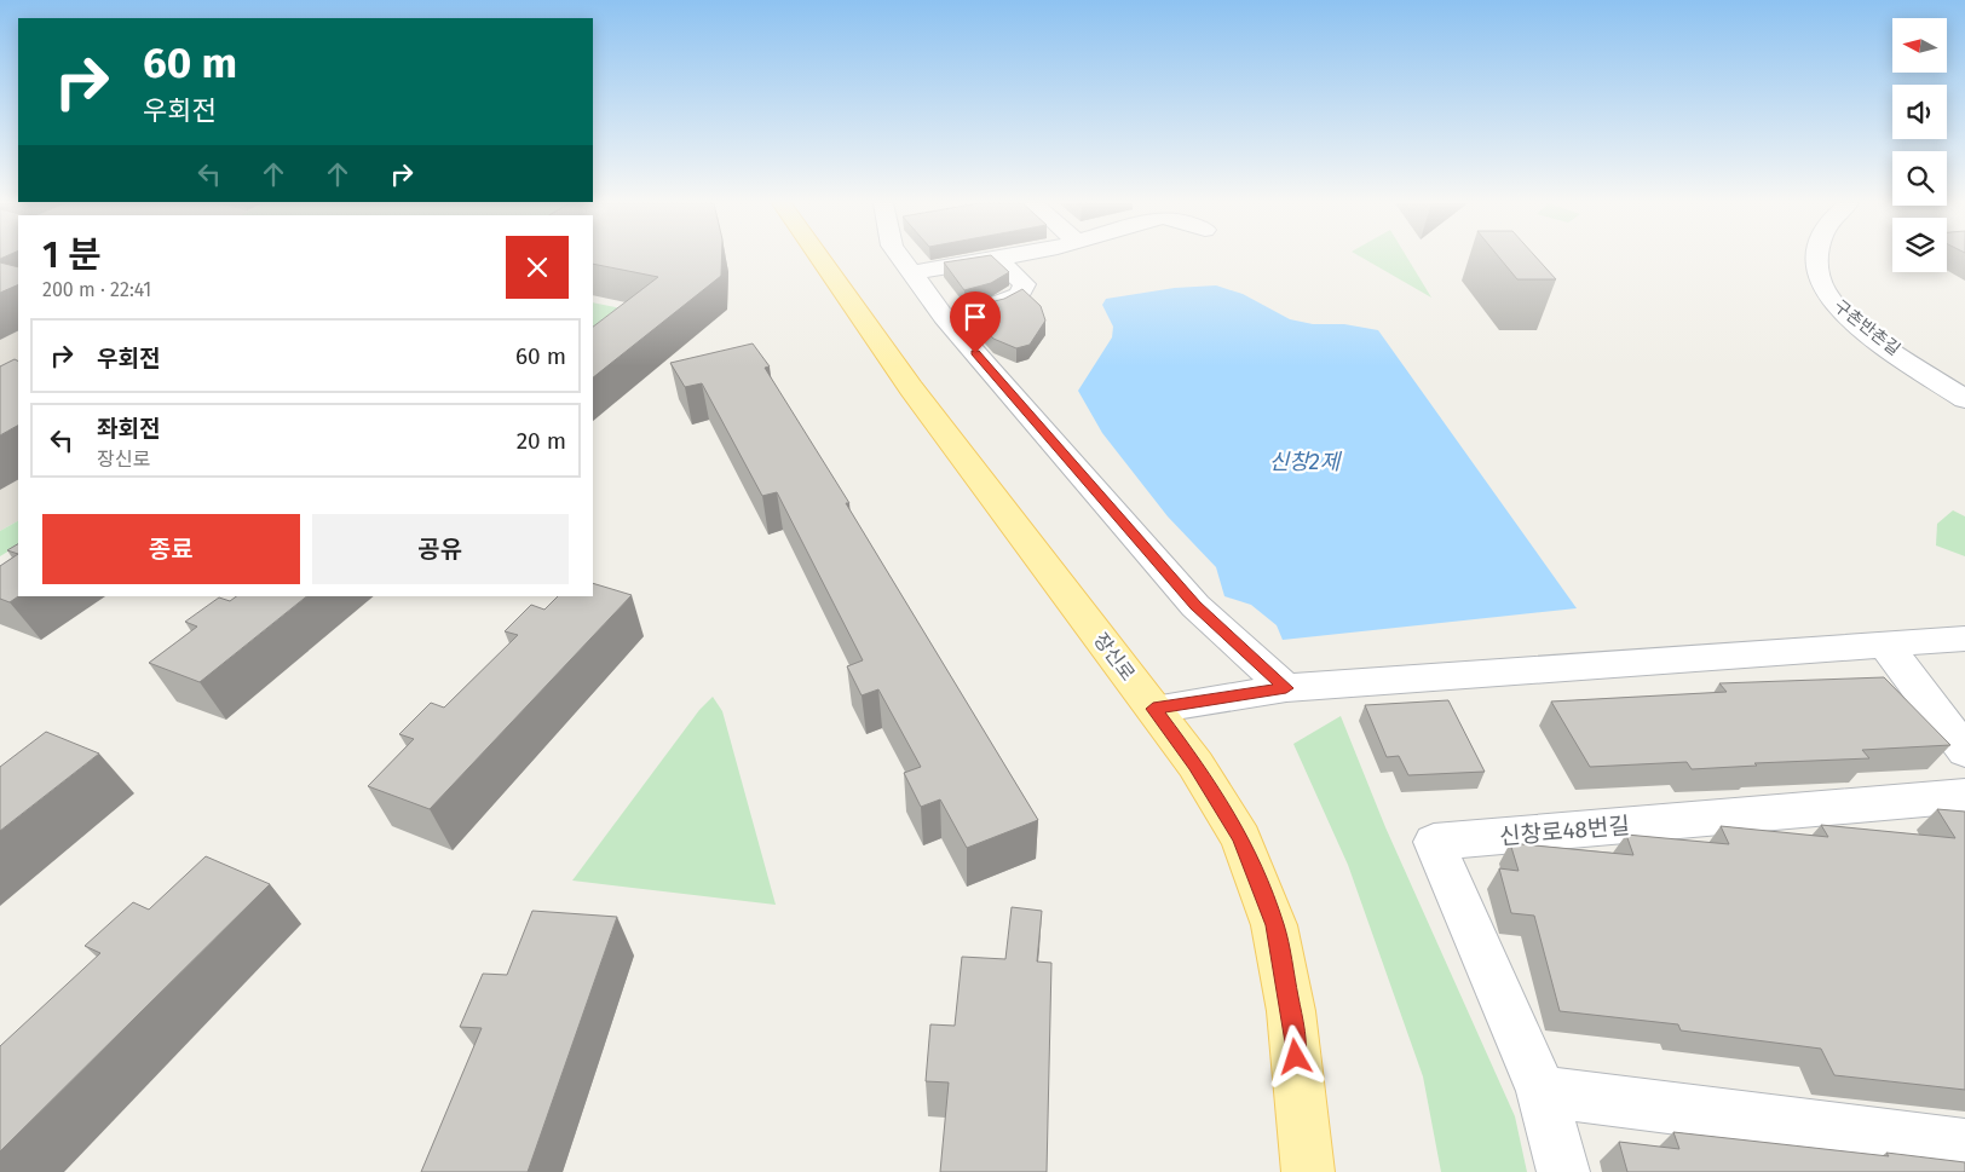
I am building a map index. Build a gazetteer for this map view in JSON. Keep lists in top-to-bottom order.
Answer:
{
  "streets": {
    "main road": ["장신로"],
    "street": ["구촌반촌길", "신창로48번길"]
  },
  "water": ["신창2제"],
  "north": "left",
  "page": {
    "turn": ["60 m", "우회전"],
    "heading": ["1 분", "200 m · 22:41"],
    "list": [
      {
        "name": "우회전",
        "value": "60 m"
      },
      {
        "name": "좌회전",
        "note": "장신로",
        "value": "20 m"
      }
    ],
    "buttons": ["종료", "공유"]
  }
}
